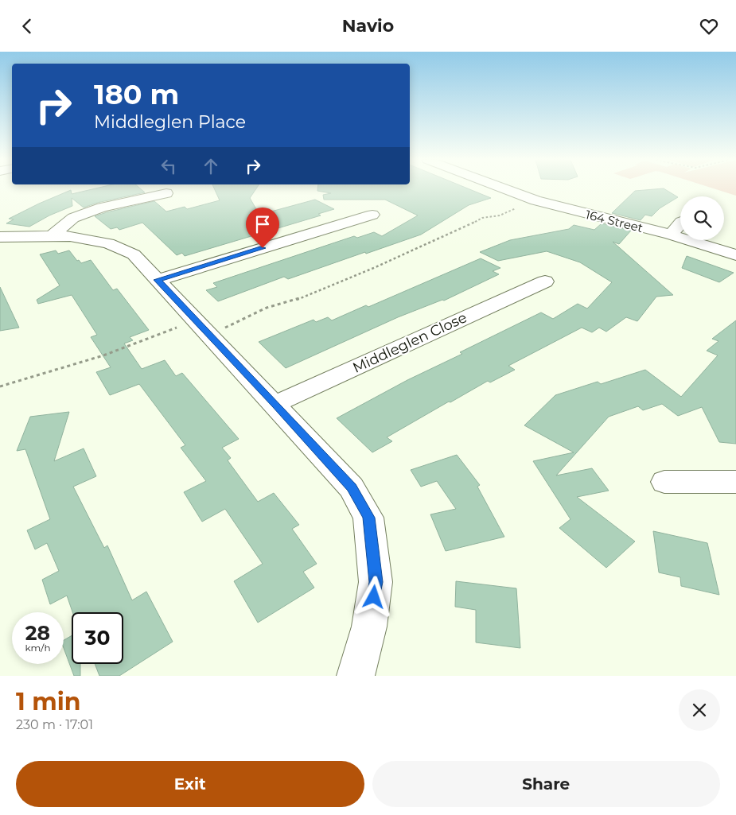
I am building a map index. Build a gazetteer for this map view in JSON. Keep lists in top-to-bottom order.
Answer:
{
  "streets": {
    "street": ["164 Street", "Middleglen Close"]
  },
  "page": {
    "header": "Navio",
    "turn": ["180 m", "Middleglen Place"],
    "speed": "28 km/h",
    "limit": "30",
    "heading": ["1 min", "230 m · 17:01"],
    "buttons": ["Exit", "Share"]
  }
}
